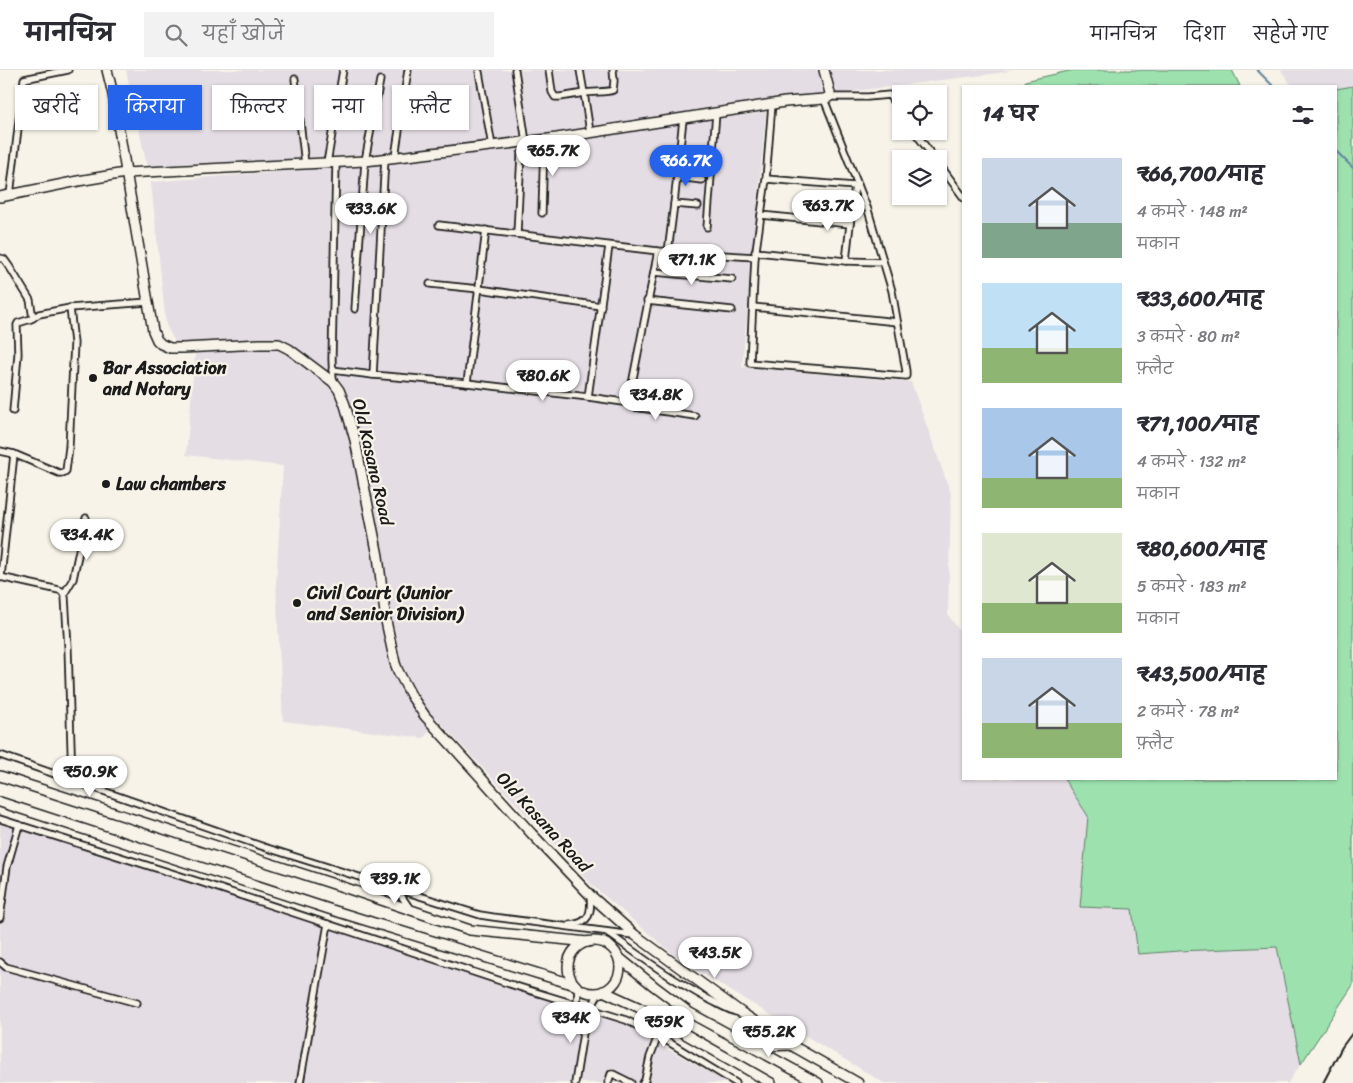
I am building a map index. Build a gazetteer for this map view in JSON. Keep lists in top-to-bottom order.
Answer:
{
  "streets": {
    "street": ["Old Kasana Road"]
  },
  "places": ["Bar Association and Notary", "Law chambers", "Civil Court (Junior and Senior Division)"],
  "page": {
    "header": "मानचित्र",
    "search": "यहाँ खोजें",
    "nav": ["मानचित्र", "दिशा", "सहेजे गए"],
    "chip": [
      "खरीदें",
      "किराया",
      "फ़िल्टर",
      "नया",
      "फ़्लैट"
    ],
    "heading": "14 घर",
    "price": [
      "₹65.7K",
      "₹66.7K",
      "₹63.7K",
      "₹33.6K",
      "₹71.1K",
      "₹80.6K",
      "₹34.8K",
      "₹34.4K",
      "₹50.9K",
      "₹39.1K",
      "₹43.5K",
      "₹34K",
      "₹59K",
      "₹55.2K"
    ],
    "list": [
      {
        "name": "₹66,700/माह",
        "note": "4 कमरे · 148 m² · मकान"
      },
      {
        "name": "₹33,600/माह",
        "note": "3 कमरे · 80 m² · फ़्लैट"
      },
      {
        "name": "₹71,100/माह",
        "note": "4 कमरे · 132 m² · मकान"
      },
      {
        "name": "₹80,600/माह",
        "note": "5 कमरे · 183 m² · मकान"
      },
      {
        "name": "₹43,500/माह",
        "note": "2 कमरे · 78 m² · फ़्लैट"
      }
    ]
  }
}
